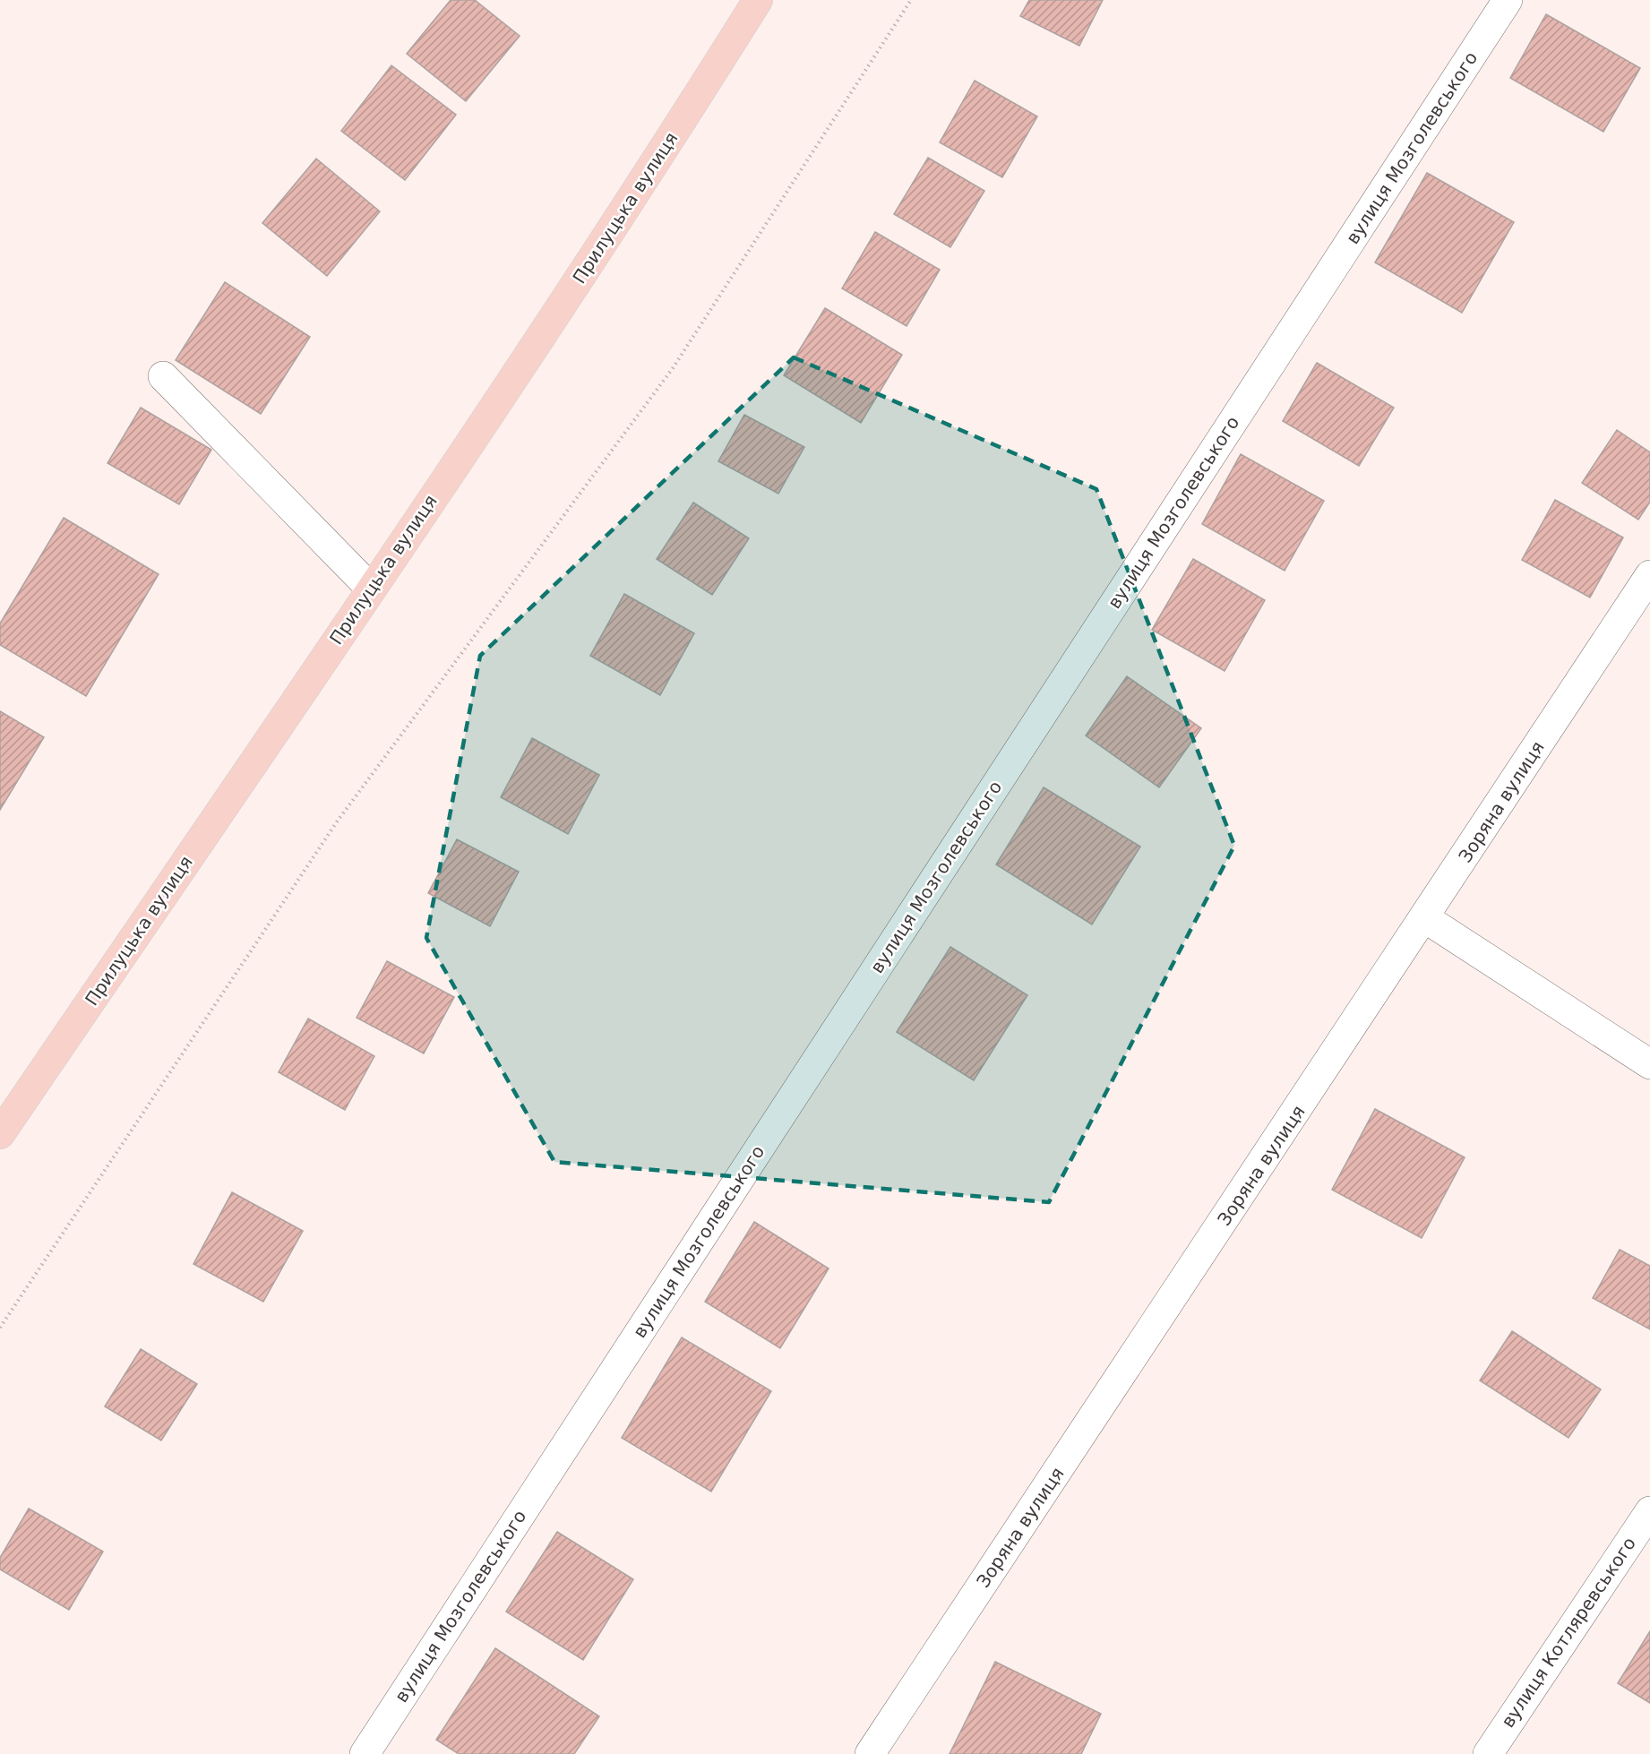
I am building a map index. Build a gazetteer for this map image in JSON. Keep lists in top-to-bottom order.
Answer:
{
  "streets": {
    "main road": ["Прилуцька вулиця"],
    "street": ["вулиця Мозголевського", "Зоряна вулиця", "вулиця Котляревського"]
  }
}
